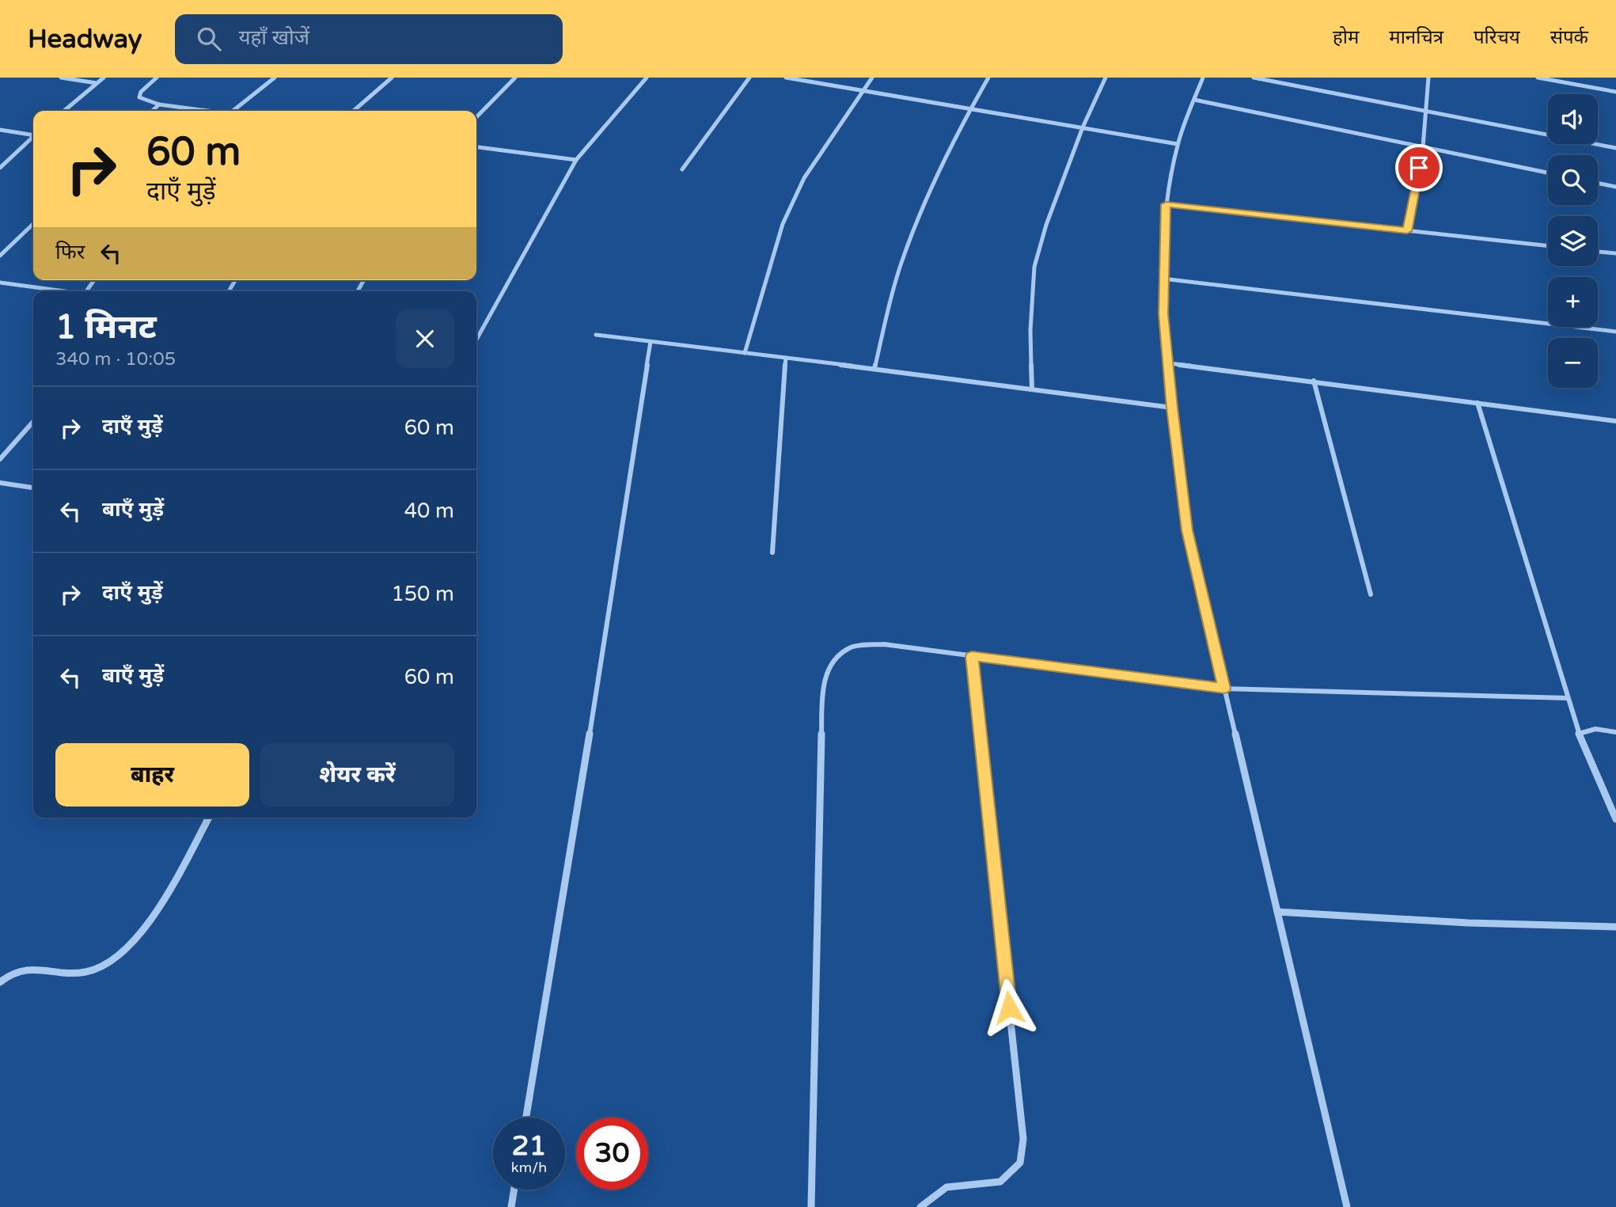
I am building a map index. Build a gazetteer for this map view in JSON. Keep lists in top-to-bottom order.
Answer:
{
  "page": {
    "header": "Headway",
    "search": "यहाँ खोजें",
    "nav": [
      "होम",
      "मानचित्र",
      "परिचय",
      "संपर्क"
    ],
    "map_buttons": ["+", "−"],
    "turn": ["60 m", "दाएँ मुड़ें"],
    "then": "फिर",
    "heading": ["1 मिनट", "340 m · 10:05"],
    "list": [
      {
        "name": "दाएँ मुड़ें",
        "value": "60 m"
      },
      {
        "name": "बाएँ मुड़ें",
        "value": "40 m"
      },
      {
        "name": "दाएँ मुड़ें",
        "value": "150 m"
      },
      {
        "name": "बाएँ मुड़ें",
        "value": "60 m"
      }
    ],
    "buttons": ["बाहर", "शेयर करें"],
    "speed": "21 km/h",
    "limit": "30"
  }
}
